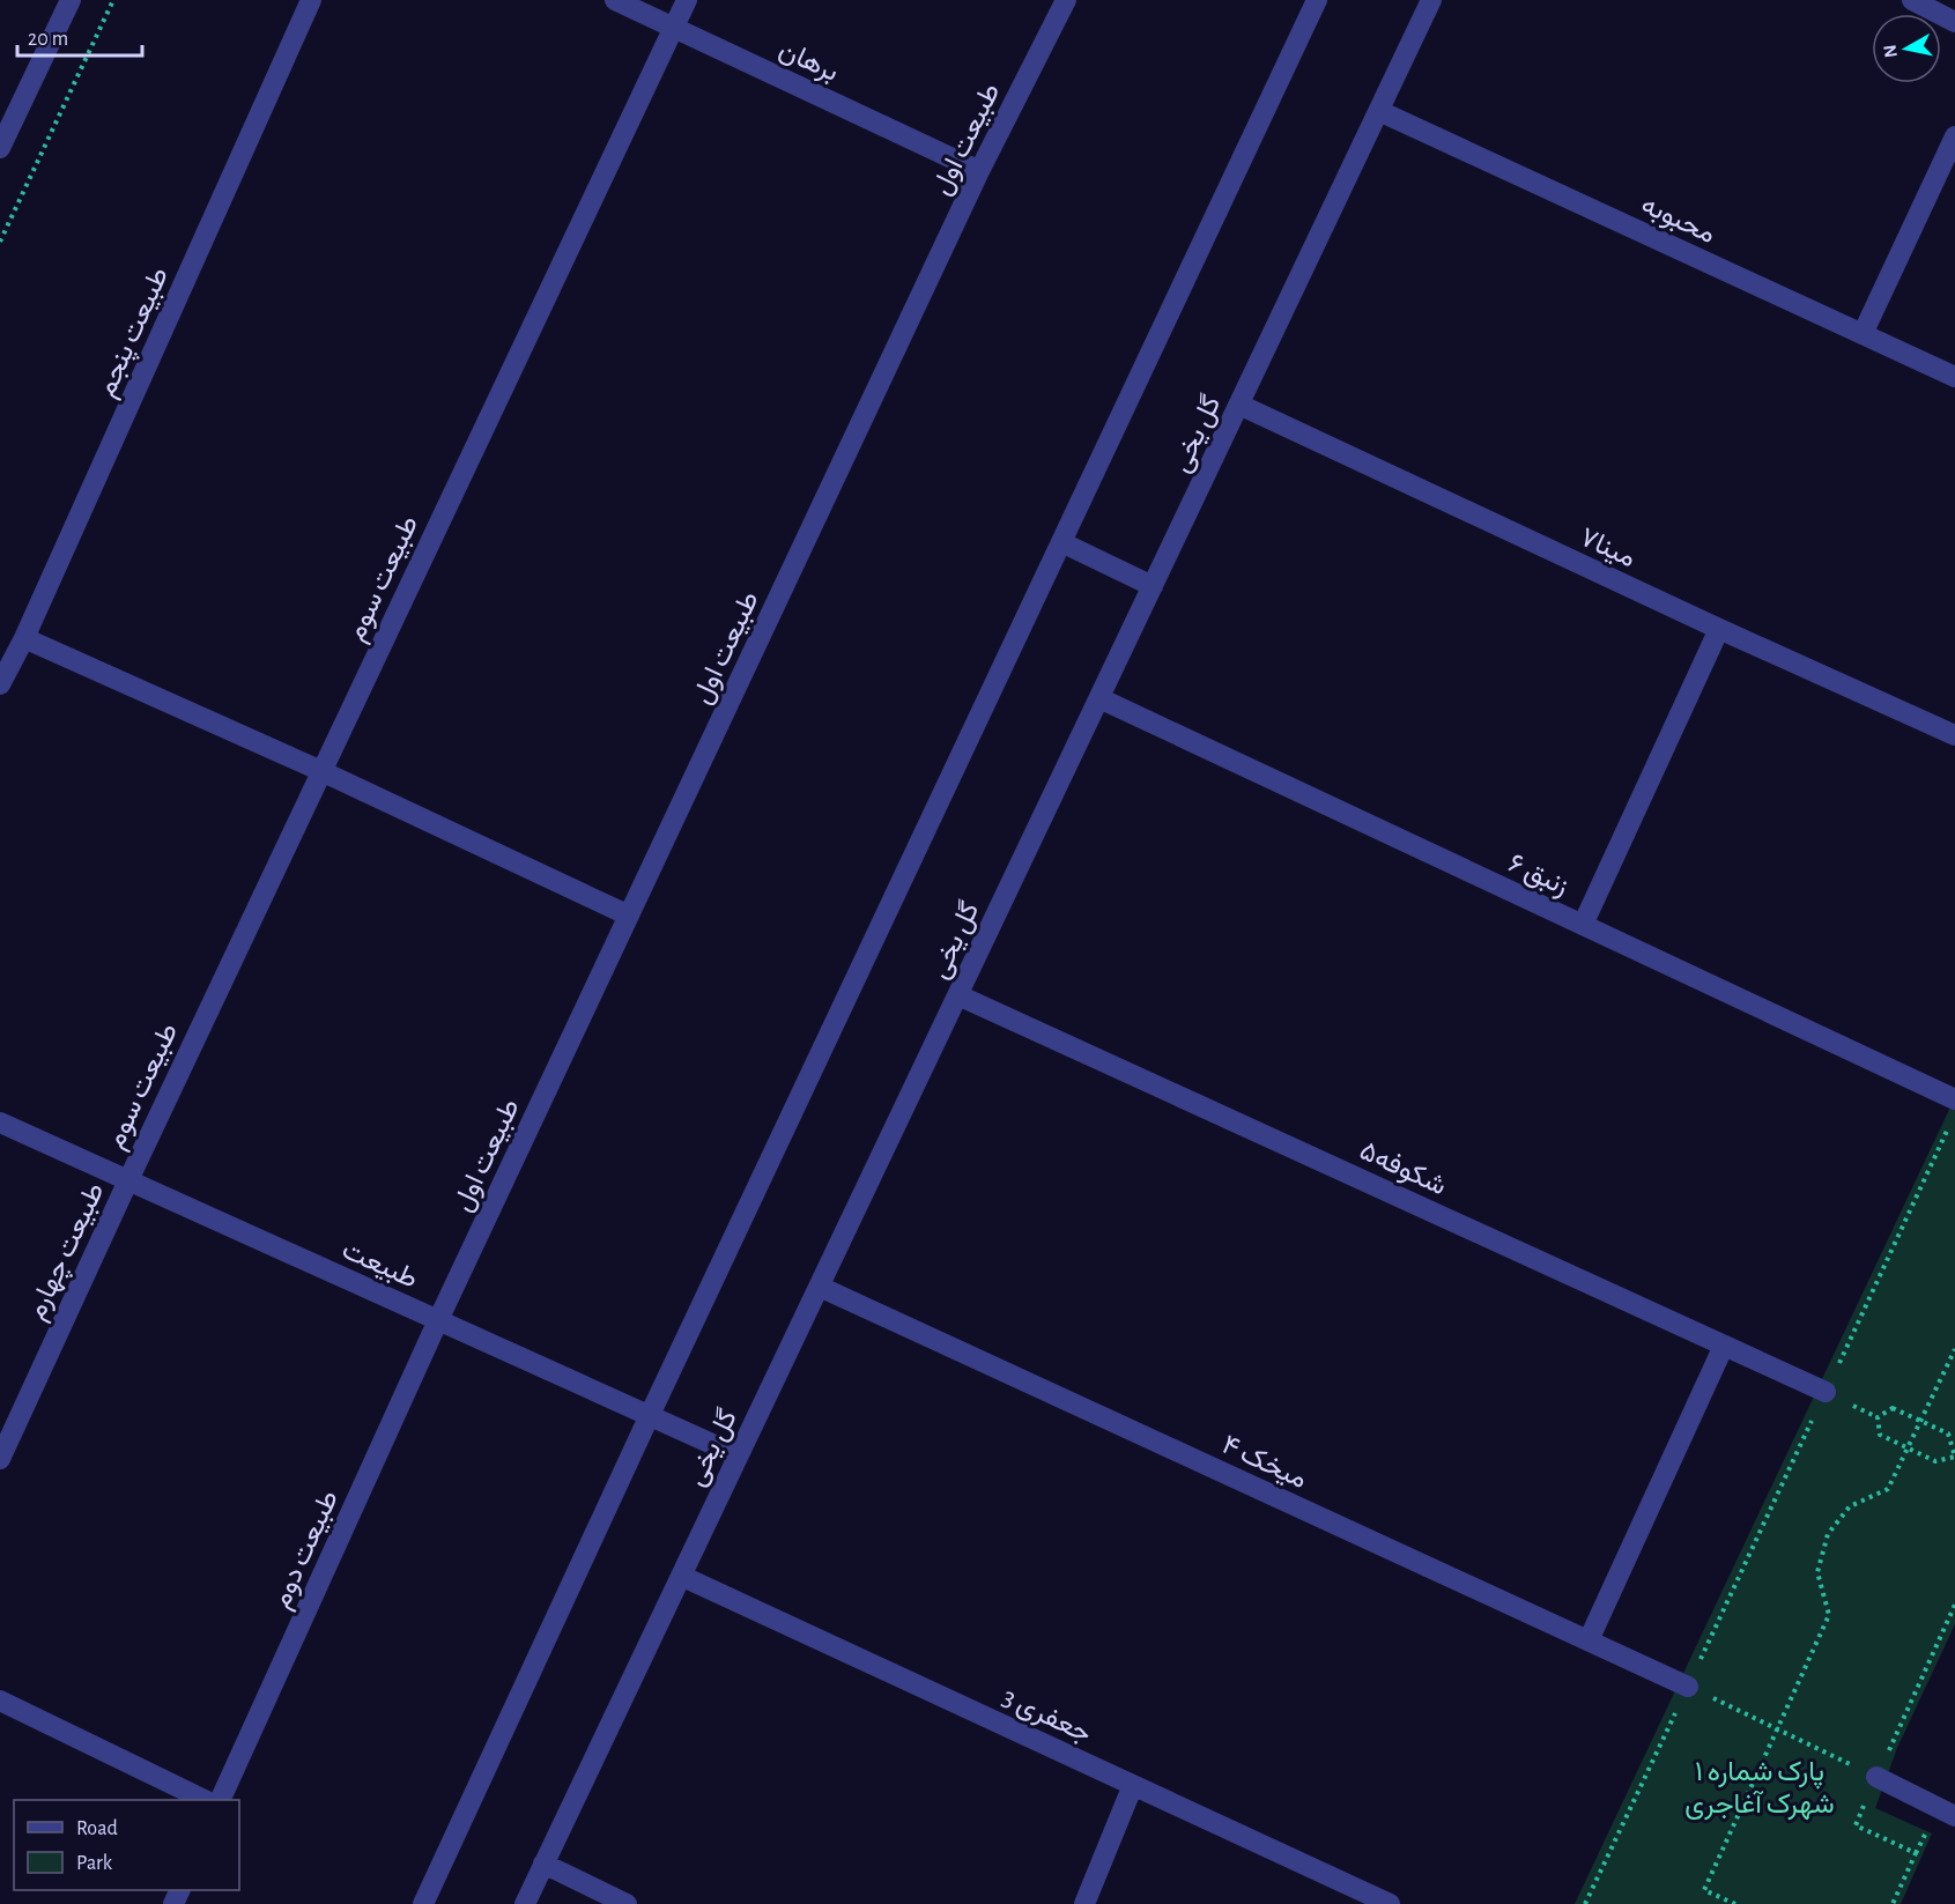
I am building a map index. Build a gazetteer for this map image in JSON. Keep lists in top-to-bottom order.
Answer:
{
  "streets": {
    "street": [
      "برهان",
      "طبیعت اول",
      "محبوبه",
      "طبیعت پنجم",
      "گل یخی",
      "مینا۷",
      "طبیعت سوم",
      "زنبق ۶",
      "شکوفه۵",
      "طبیعت چهارم",
      "طبیعت",
      "میخک ۴",
      "طبیعت دوم",
      "3 جعفری"
    ]
  },
  "crossings": [
    ["برهان", "طبیعت اول"],
    ["برهان", "طبیعت سوم"],
    ["طبیعت اول", "طبیعت"],
    ["طبیعت اول", "طبیعت دوم"],
    ["محبوبه", "گل یخی"],
    ["گل یخی", "مینا۷"],
    ["گل یخی", "زنبق ۶"],
    ["گل یخی", "شکوفه۵"],
    ["گل یخی", "طبیعت"],
    ["گل یخی", "میخک ۴"],
    ["گل یخی", "3 جعفری"],
    ["طبیعت سوم", "طبیعت چهارم"],
    ["طبیعت سوم", "طبیعت"],
    ["طبیعت چهارم", "طبیعت"],
    ["طبیعت", "طبیعت دوم"]
  ],
  "parks": ["پارک شماره ۱ شهرک آغاجری"],
  "legend": ["Road", "Park"],
  "scale_bar": "20 m",
  "north": "left"
}
